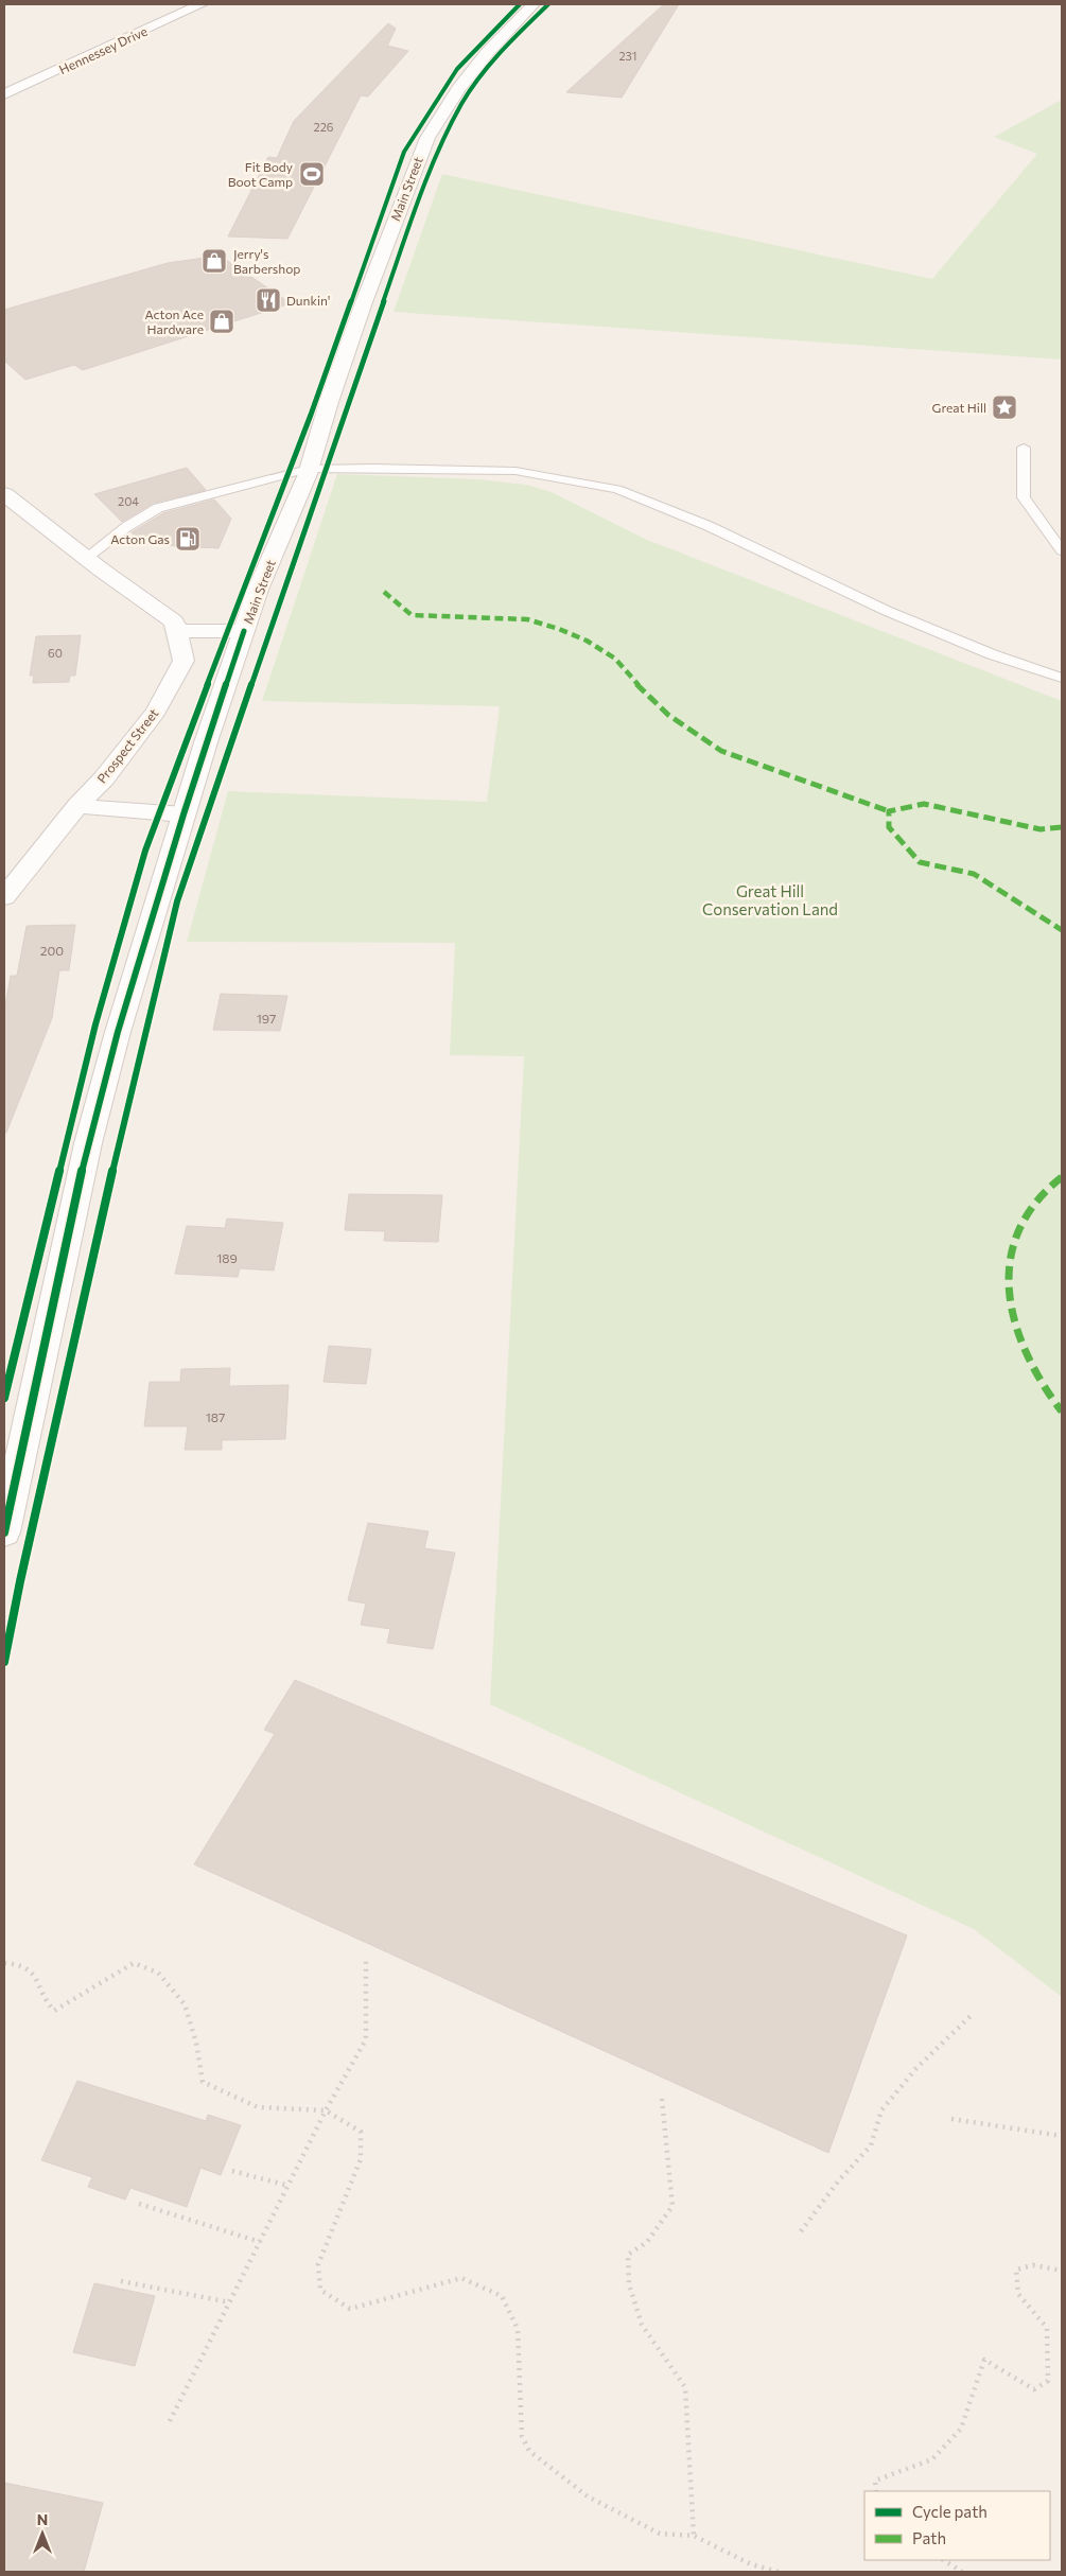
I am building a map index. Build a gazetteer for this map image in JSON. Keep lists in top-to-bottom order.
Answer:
{
  "streets": {
    "main road": ["Hennessey Drive", "Main Street", "Prospect Street"]
  },
  "parks": ["Great Hill Conservation Land"],
  "places": {
    "sports": ["Fit Body Boot Camp"],
    "shop": ["Jerry's Barbershop", "Acton Ace Hardware"],
    "restaurant": ["Dunkin'"],
    "place": ["Great Hill"],
    "fuel station": ["Acton Gas"]
  },
  "house_numbers": [
    "231",
    "226",
    "204",
    "60",
    "200",
    "197",
    "189",
    "187"
  ],
  "legend": ["Cycle path", "Path"],
  "north": "top"
}
